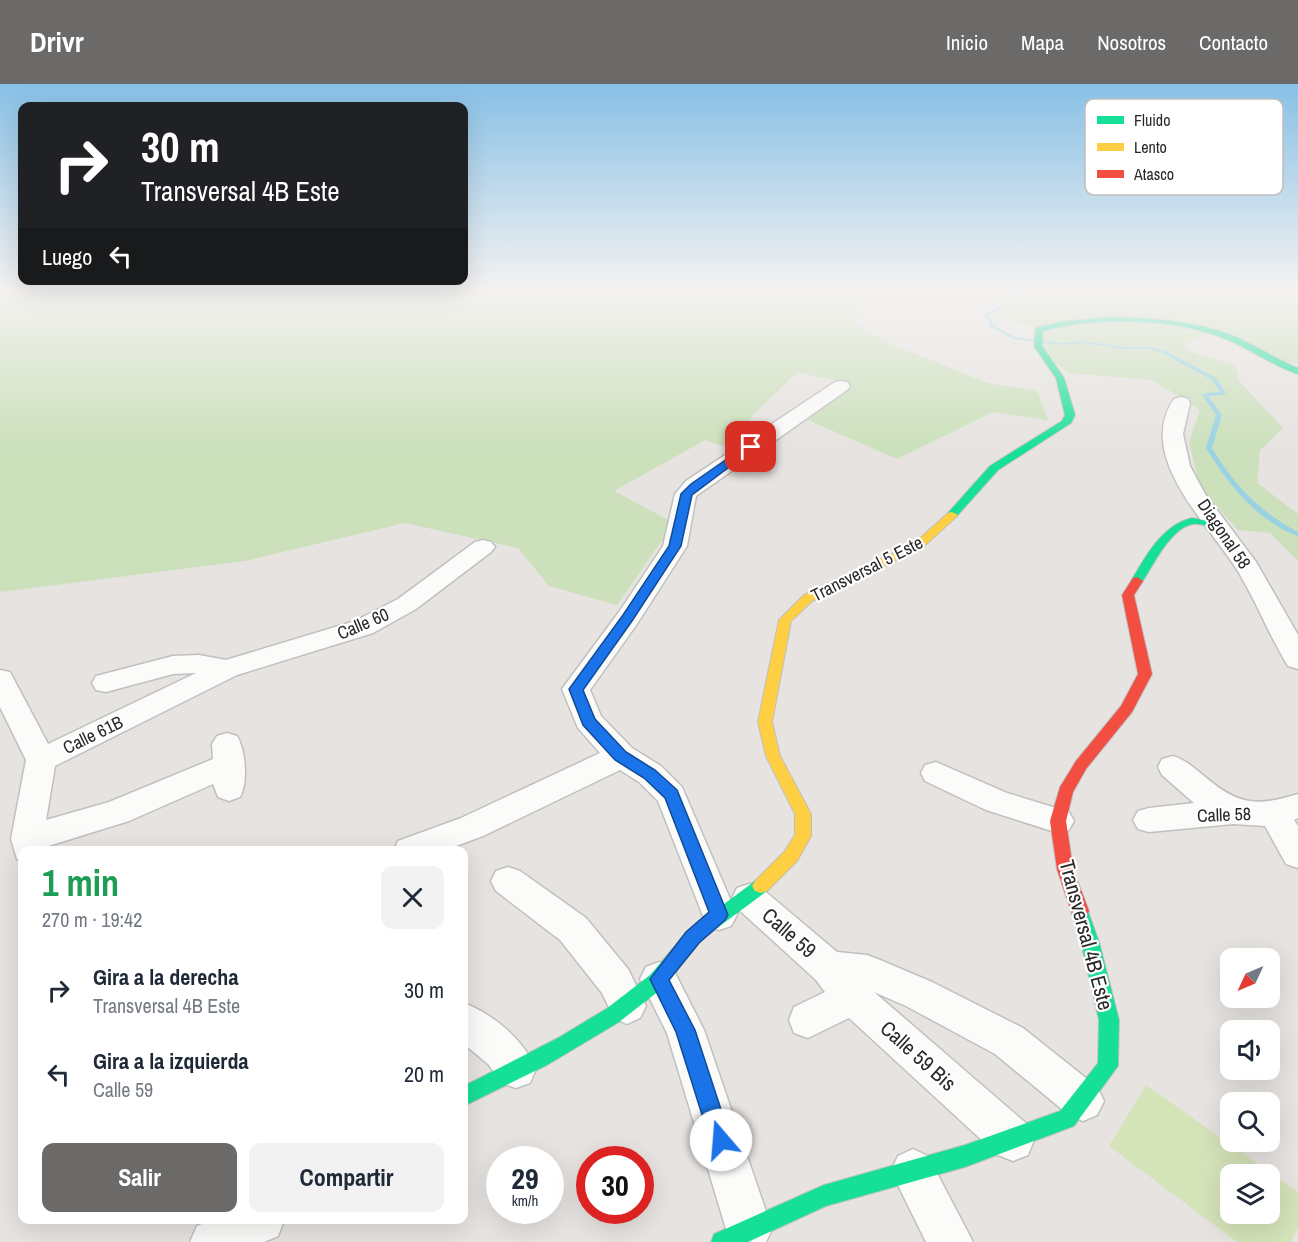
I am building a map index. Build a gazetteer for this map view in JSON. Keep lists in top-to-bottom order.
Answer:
{
  "streets": {
    "street": [
      "Diagonal 58",
      "Transversal 5 Este",
      "Calle 60",
      "Calle 61B",
      "Calle 58",
      "Calle 59",
      "Transversal 4B Este",
      "Calle 59 Bis"
    ]
  },
  "crossings": [
    ["Diagonal 58", "Transversal 4B Este"],
    ["Transversal 5 Este", "Calle 59"],
    ["Calle 60", "Calle 61B"],
    ["Calle 59", "Calle 59 Bis"],
    ["Transversal 4B Este", "Calle 59 Bis"]
  ],
  "legend": ["Fluido", "Lento", "Atasco"],
  "north": "bottom left",
  "page": {
    "header": "Drivr",
    "nav": [
      "Inicio",
      "Mapa",
      "Nosotros",
      "Contacto"
    ],
    "turn": ["30 m", "Transversal 4B Este"],
    "then": "Luego",
    "heading": ["1 min", "270 m · 19:42"],
    "list": [
      {
        "name": "Gira a la derecha",
        "note": "Transversal 4B Este",
        "value": "30 m"
      },
      {
        "name": "Gira a la izquierda",
        "note": "Calle 59",
        "value": "20 m"
      }
    ],
    "buttons": ["Salir", "Compartir"],
    "speed": "29 km/h",
    "limit": "30"
  }
}
